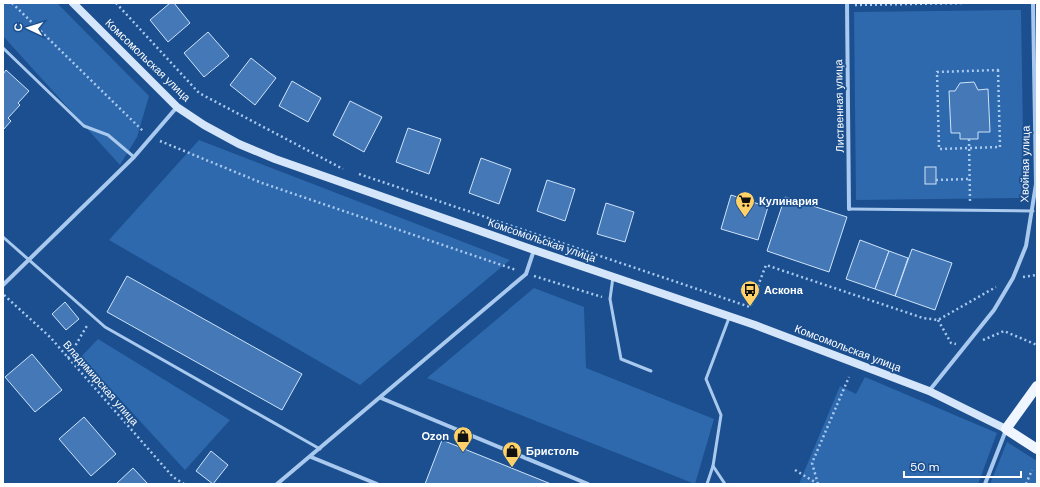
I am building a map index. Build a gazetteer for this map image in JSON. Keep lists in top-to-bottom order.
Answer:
{
  "streets": {
    "main road": ["Комсомольская улица"],
    "street": ["Лиственная улица", "Хвойная улица"],
    "path": ["Владимирская улица"]
  },
  "crossings": [
    ["Комсомольская улица", "Хвойная улица"]
  ],
  "places": {
    "supermarket": ["Кулинария"],
    "bus stop": ["Аскона"],
    "shop": ["Ozon", "Бристоль"]
  },
  "scale_bar": "50 m",
  "north": "left"
}
